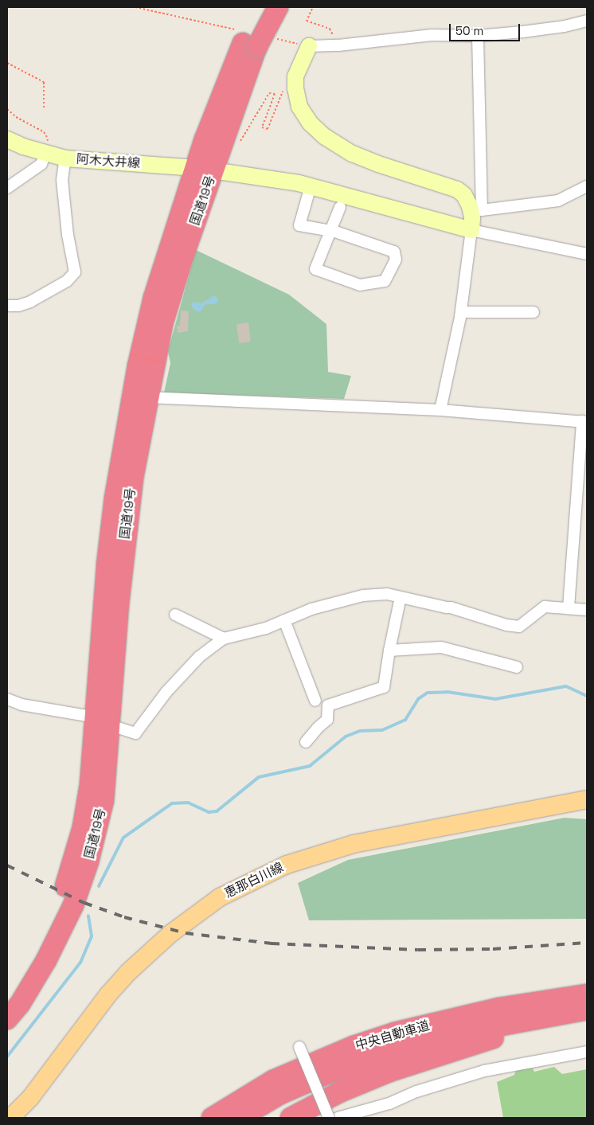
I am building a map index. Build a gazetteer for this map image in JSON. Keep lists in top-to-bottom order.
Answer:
{
  "streets": {
    "highway": ["国道19号", "中央自動車道"],
    "main road": ["恵那白川線"],
    "street": ["阿木大井線"]
  },
  "crossings": [
    ["阿木大井線", "国道19号"]
  ],
  "scale_bar": "50 m"
}
